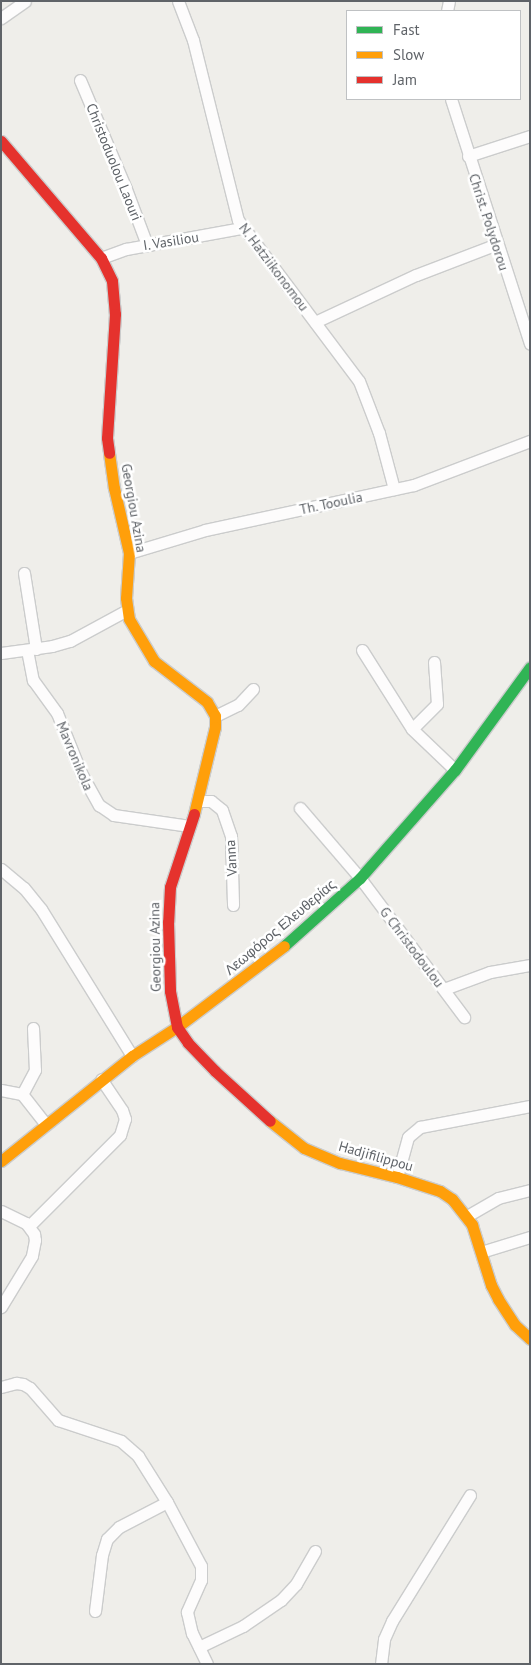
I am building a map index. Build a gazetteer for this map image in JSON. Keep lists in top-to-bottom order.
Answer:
{
  "streets": {
    "street": [
      "Christoduolou Laouri",
      "Christ. Polydorou",
      "I. Vasiliou",
      "N. Hatziikonomou",
      "Th. Tooulia",
      "Georgiou Azina",
      "Mavronikola",
      "Vanna",
      "Λεωφόρος Ελευθερίας",
      "G Christodoulou",
      "Hadjifilippou"
    ]
  },
  "crossings": [
    ["Christoduolou Laouri", "I. Vasiliou"],
    ["I. Vasiliou", "N. Hatziikonomou"],
    ["I. Vasiliou", "Georgiou Azina"],
    ["N. Hatziikonomou", "Th. Tooulia"],
    ["Th. Tooulia", "Georgiou Azina"],
    ["Georgiou Azina", "Mavronikola"],
    ["Georgiou Azina", "Vanna"],
    ["Georgiou Azina", "Λεωφόρος Ελευθερίας"],
    ["Georgiou Azina", "Hadjifilippou"],
    ["Λεωφόρος Ελευθερίας", "G Christodoulou"],
    ["Λεωφόρος Ελευθερίας", "Hadjifilippou"]
  ],
  "legend": ["Fast", "Slow", "Jam"]
}
